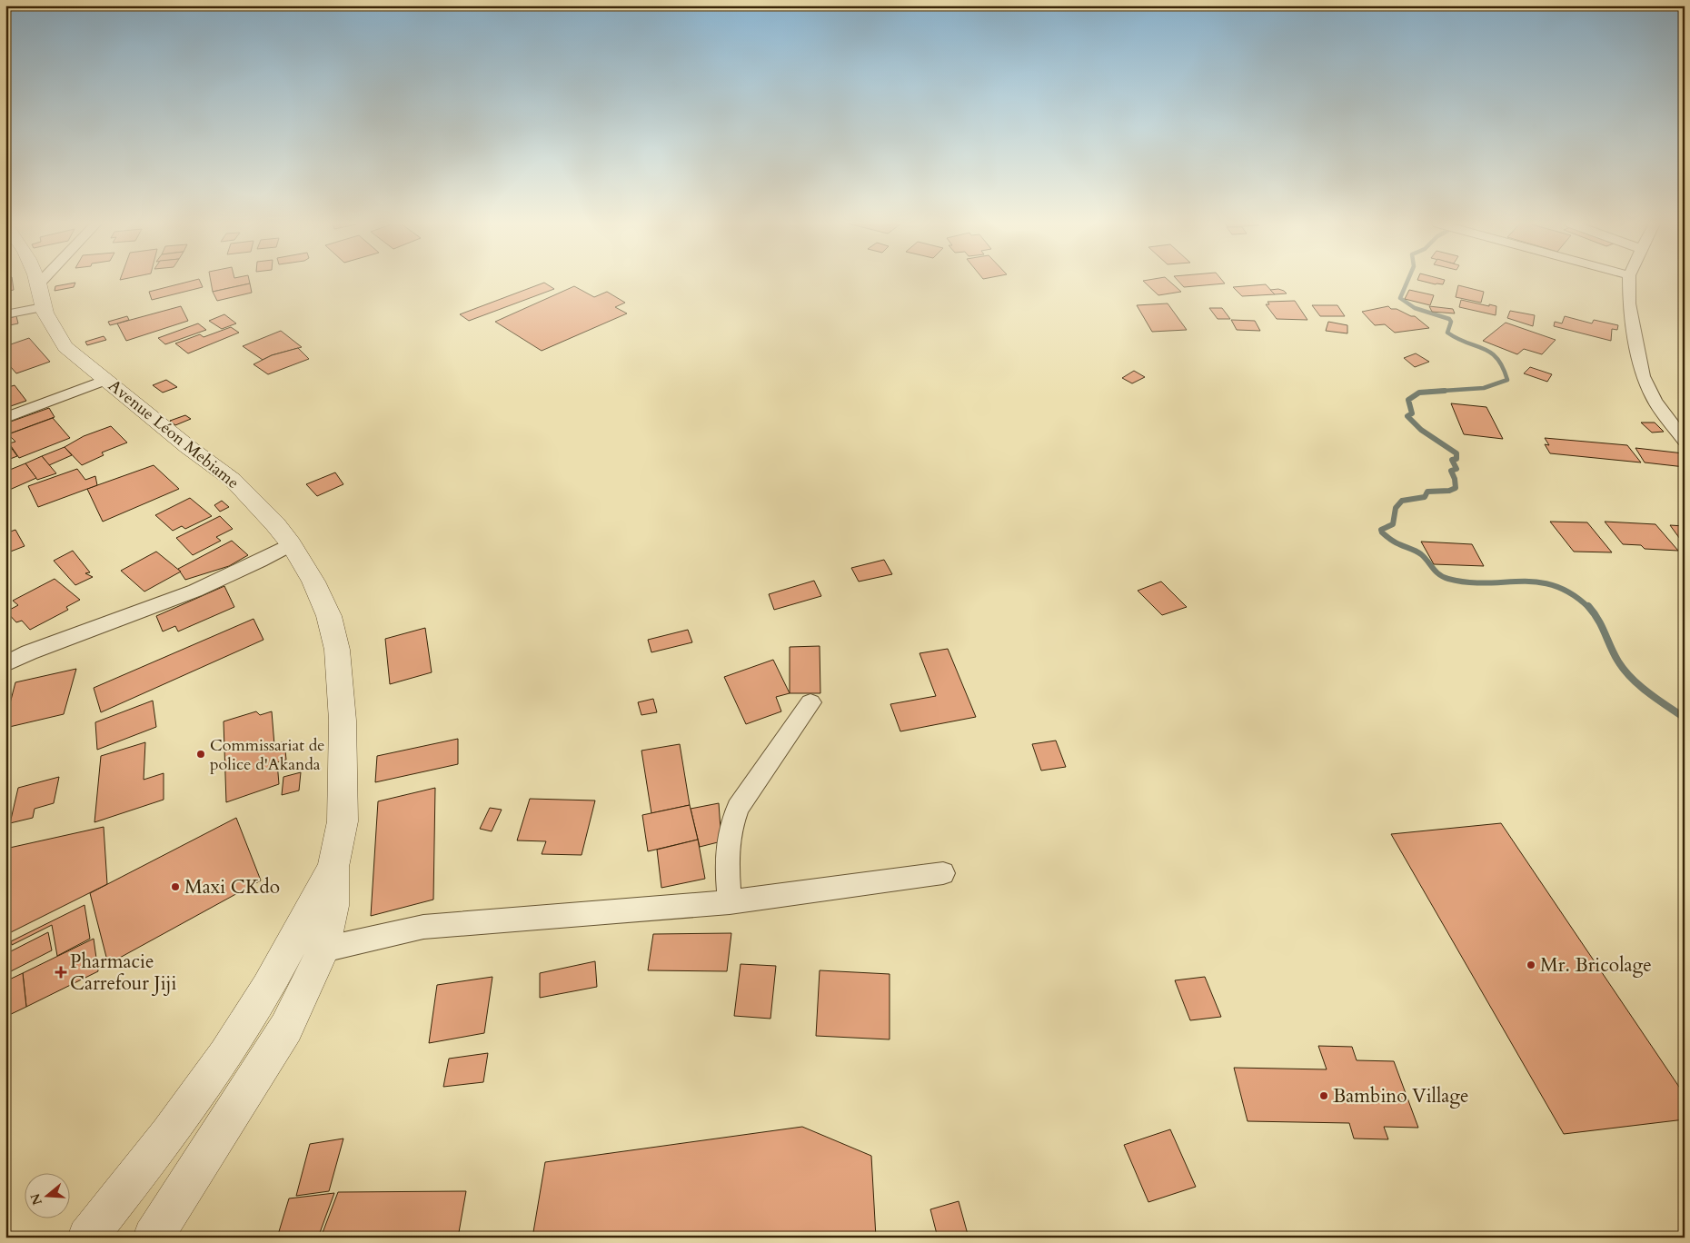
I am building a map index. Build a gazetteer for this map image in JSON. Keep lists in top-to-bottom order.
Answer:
{
  "streets": {
    "street": ["Avenue Léon Mebiame"]
  },
  "places": {
    "other": [
      "Commissariat de police d'Akanda",
      "Maxi CKdo",
      "Mr. Bricolage",
      "Bambino Village"
    ],
    "health": ["Pharmacie Carrefour Jiji"]
  },
  "north": "left"
}
